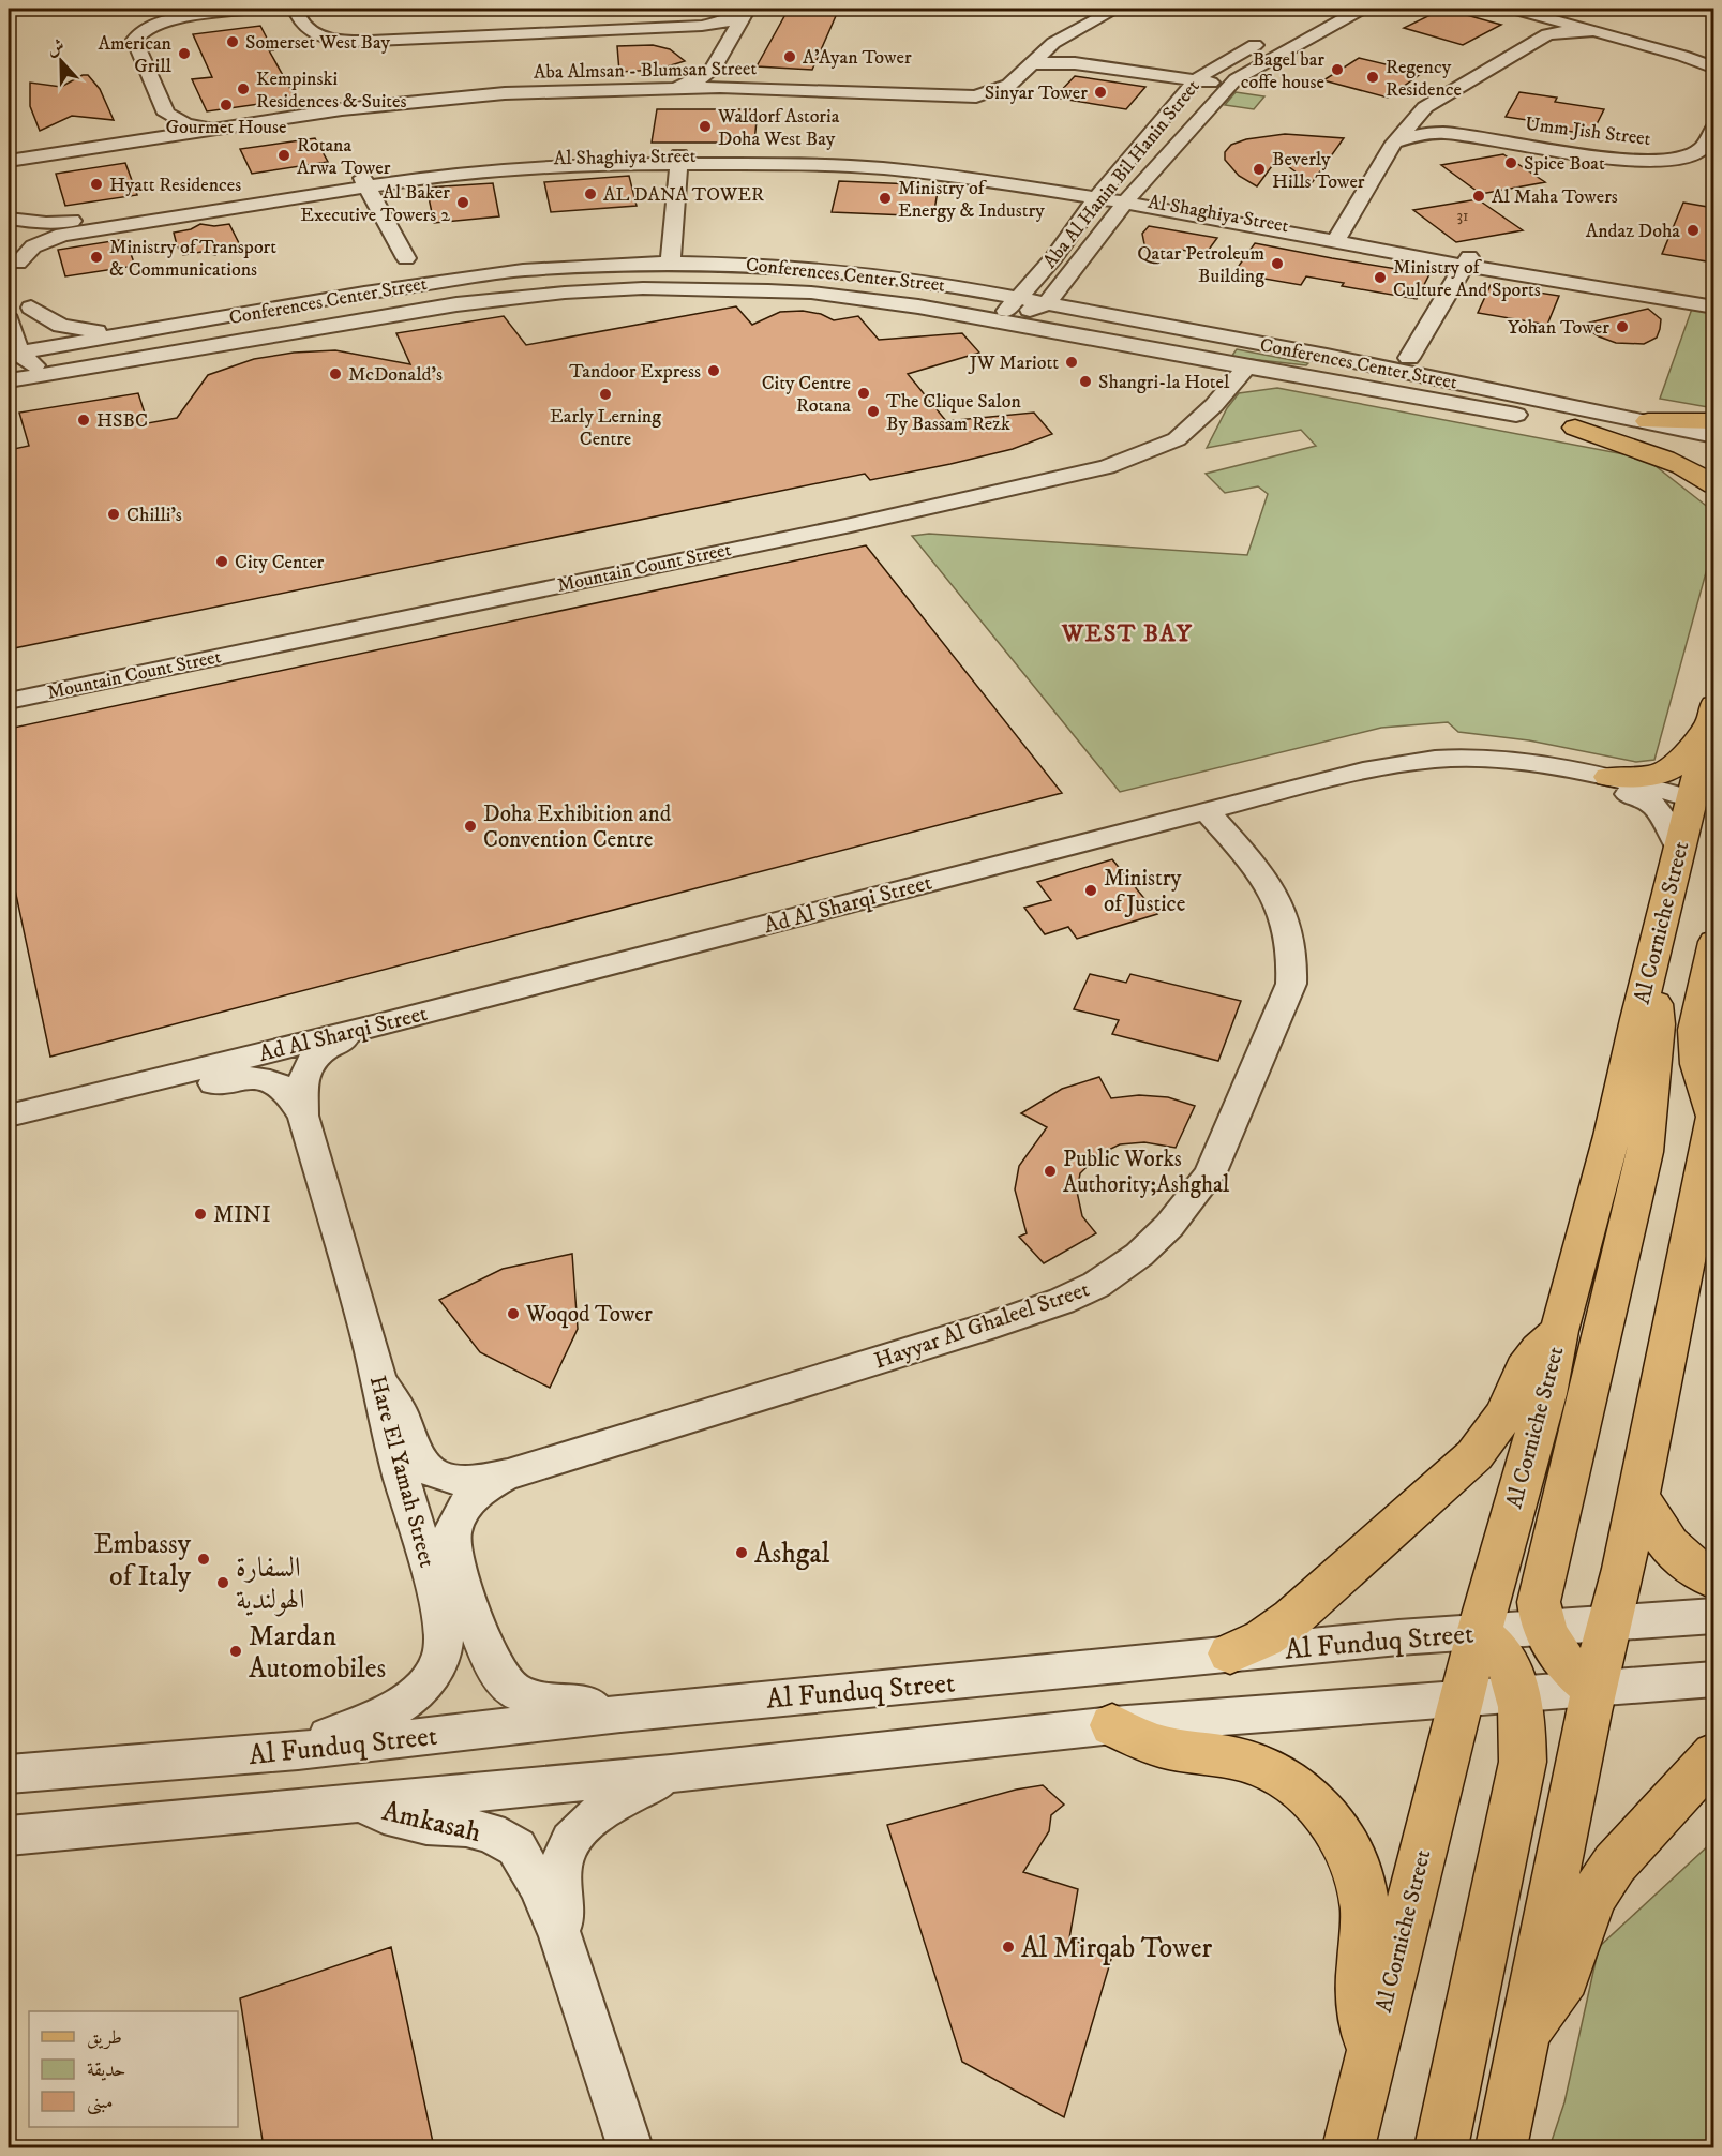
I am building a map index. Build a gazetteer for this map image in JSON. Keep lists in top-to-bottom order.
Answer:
{
  "streets": {
    "main road": ["Al Corniche Street"],
    "street": [
      "Aba Almsan - Blumsan Street",
      "Umm Jish Street",
      "Al Shaghiya Street",
      "Aba Al Hanin Bil Hanin Street",
      "Conferences Center Street",
      "Mountain Count Street",
      "Ad Al Sharqi Street",
      "Hayyar Al Ghaleel Street",
      "Hare El Yamah Street",
      "Al Funduq Street",
      "Amkasah"
    ]
  },
  "crossings": [
    ["Al Shaghiya Street", "Aba Al Hanin Bil Hanin Street"],
    ["Aba Al Hanin Bil Hanin Street", "Conferences Center Street"],
    ["Conferences Center Street", "Mountain Count Street"],
    ["Ad Al Sharqi Street", "Al Corniche Street"],
    ["Ad Al Sharqi Street", "Hayyar Al Ghaleel Street"],
    ["Ad Al Sharqi Street", "Hare El Yamah Street"],
    ["Al Corniche Street", "Al Funduq Street"],
    ["Hayyar Al Ghaleel Street", "Hare El Yamah Street"],
    ["Hayyar Al Ghaleel Street", "Al Funduq Street"],
    ["Hare El Yamah Street", "Al Funduq Street"]
  ],
  "districts": ["WEST BAY"],
  "places": [
    "Somerset West Bay",
    "American Grill",
    "A'Ayan Tower",
    "Bagel bar coffe house",
    "Regency Residence",
    "Kempinski Residences & Suites",
    "Sinyar Tower",
    "Gourmet House",
    "Waldorf Astoria Doha West Bay",
    "Rotana Arwa Tower",
    "Spice Boat",
    "Beverly Hills Tower",
    "Hyatt Residences",
    "AL DANA TOWER",
    "Al Maha Towers",
    "Ministry of Energy & Industry",
    "Al Baker Executive Towers 2",
    "Andaz Doha",
    "Ministry of Transport & Communications",
    "Qatar Petroleum Building",
    "Ministry of Culture And Sports",
    "Yohan Tower",
    "JW Mariott",
    "Tandoor Express",
    "McDonald's",
    "Shangri-la Hotel",
    "City Centre Rotana",
    "Early Lerning Centre",
    "The Clique Salon By Bassam Rezk",
    "HSBC",
    "Chilli's",
    "City Center",
    "Doha Exhibition and Convention Centre",
    "Ministry of Justice",
    "Public Works Authority;Ashghal",
    "MINI",
    "Woqod Tower",
    "Ashgal",
    "Embassy of Italy",
    "السفارة الهولندية",
    "Mardan Automobiles",
    "Al Mirqab Tower"
  ],
  "house_numbers": ["31"],
  "legend": ["طريق", "حديقة", "مبنى"],
  "north": "top"
}
